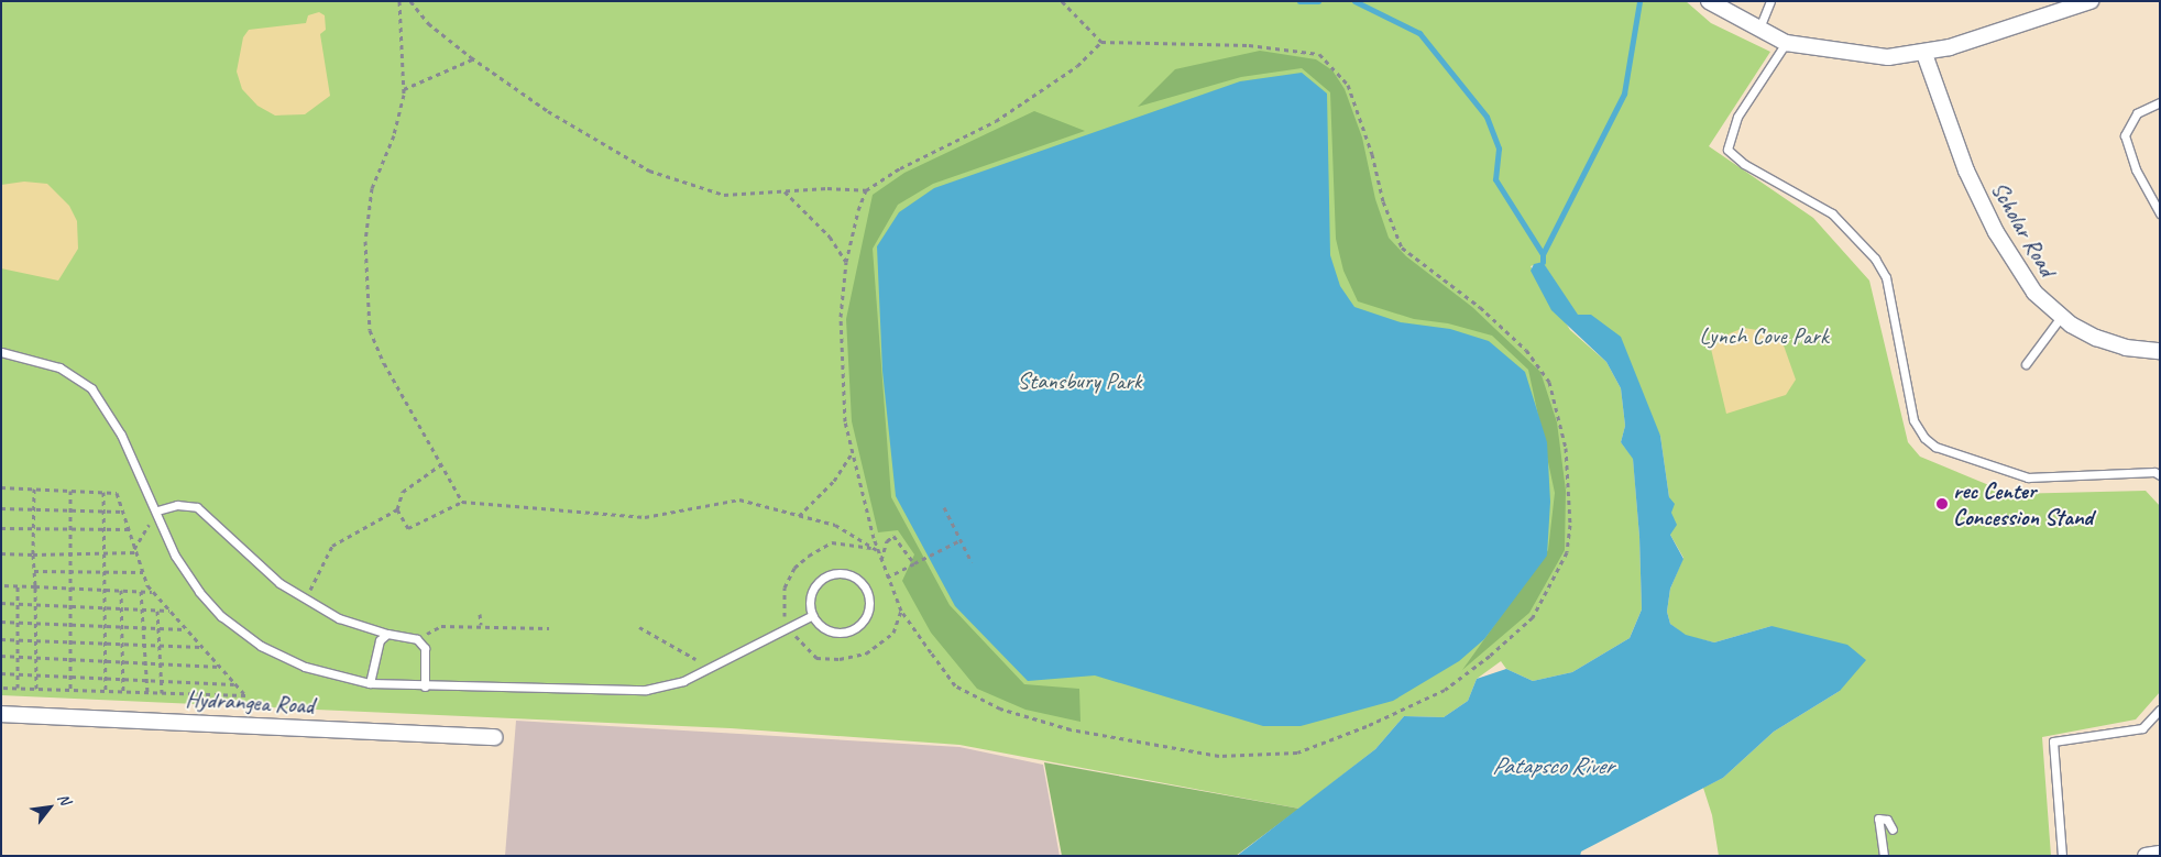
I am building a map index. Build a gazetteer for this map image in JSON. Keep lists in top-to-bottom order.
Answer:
{
  "streets": {
    "street": ["Scholar Road", "Hydrangea Road"]
  },
  "water": ["Patapsco River"],
  "parks": ["Lynch Cove Park", "Stansbury Park"],
  "places": ["rec Center Concession Stand"],
  "north": "top right"
}
